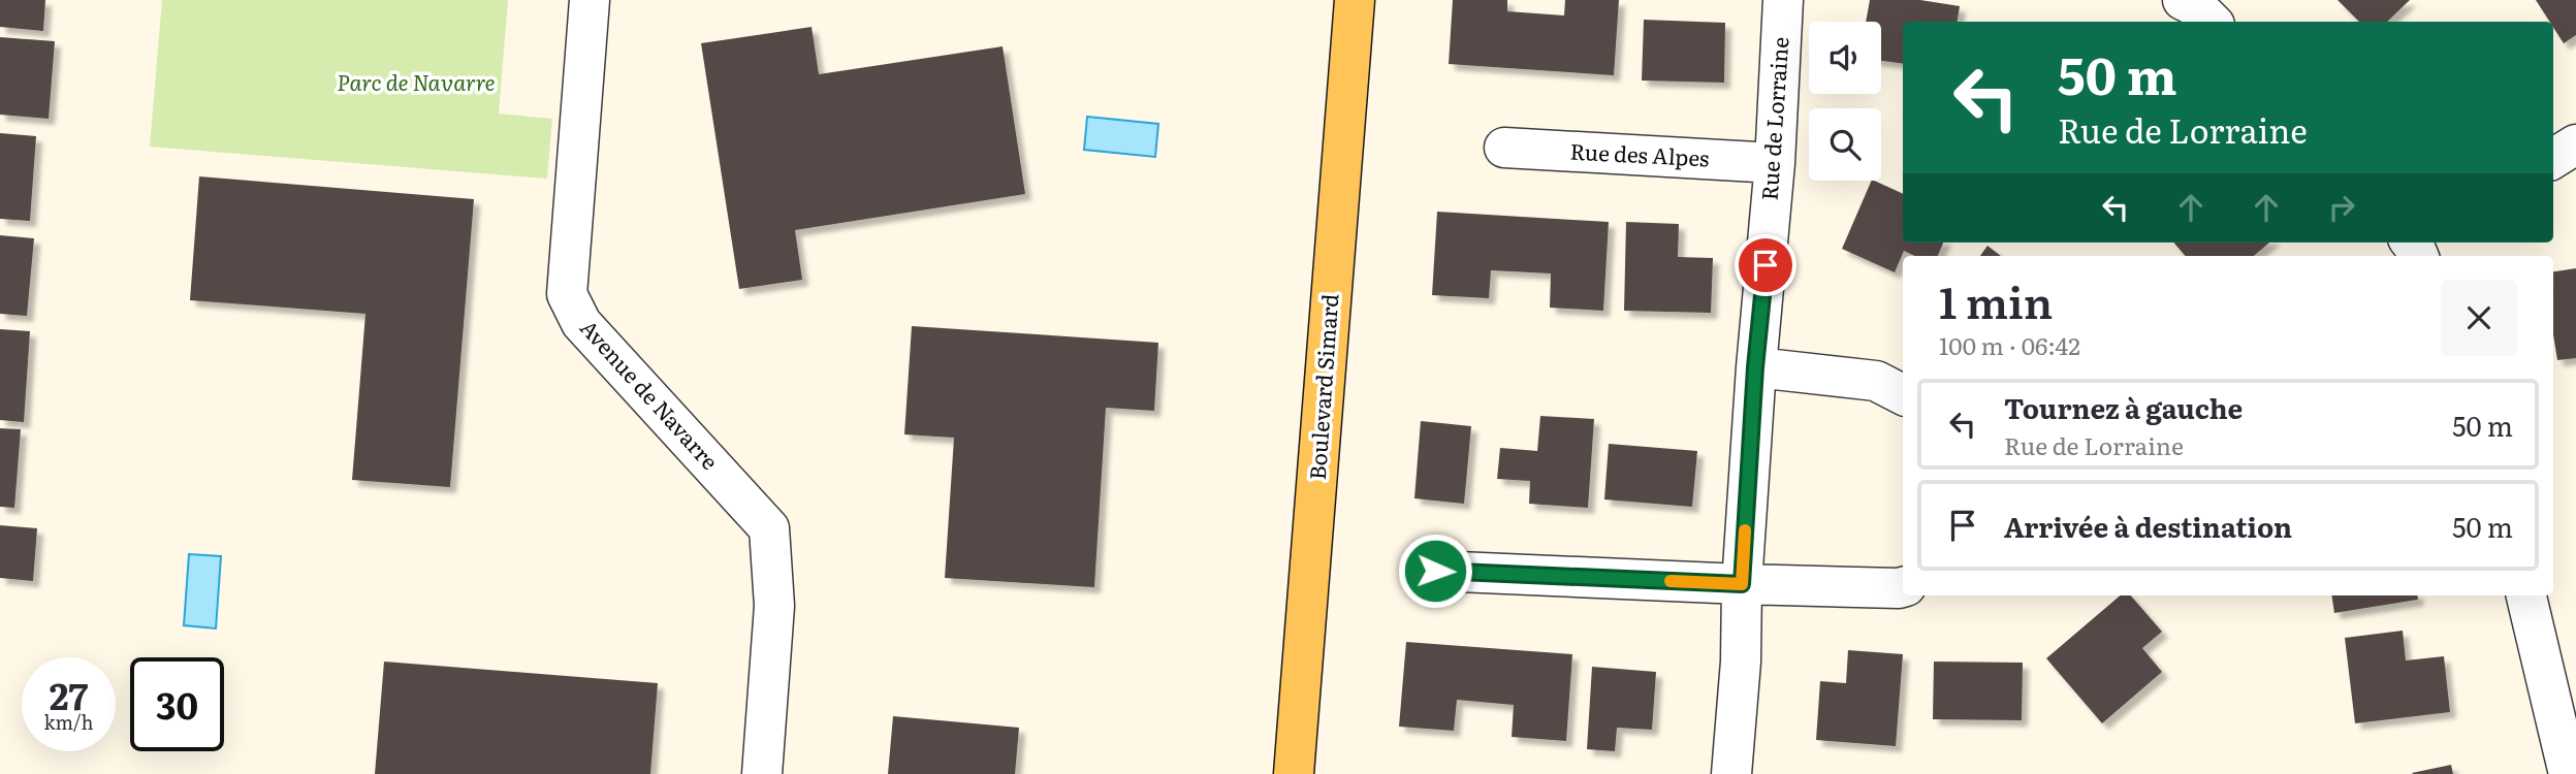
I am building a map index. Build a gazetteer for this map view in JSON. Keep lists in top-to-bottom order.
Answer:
{
  "streets": {
    "main road": ["Boulevard Simard"],
    "street": ["Rue de Lorraine", "Rue des Alpes", "Avenue de Navarre"]
  },
  "crossings": [
    ["Rue de Lorraine", "Rue des Alpes"]
  ],
  "parks": ["Parc de Navarre"],
  "page": {
    "turn": ["50 m", "Rue de Lorraine"],
    "heading": ["1 min", "100 m · 06:42"],
    "list": [
      {
        "name": "Tournez à gauche",
        "note": "Rue de Lorraine",
        "value": "50 m"
      },
      {
        "name": "Arrivée à destination",
        "value": "50 m"
      }
    ],
    "speed": "27 km/h",
    "limit": "30"
  }
}
